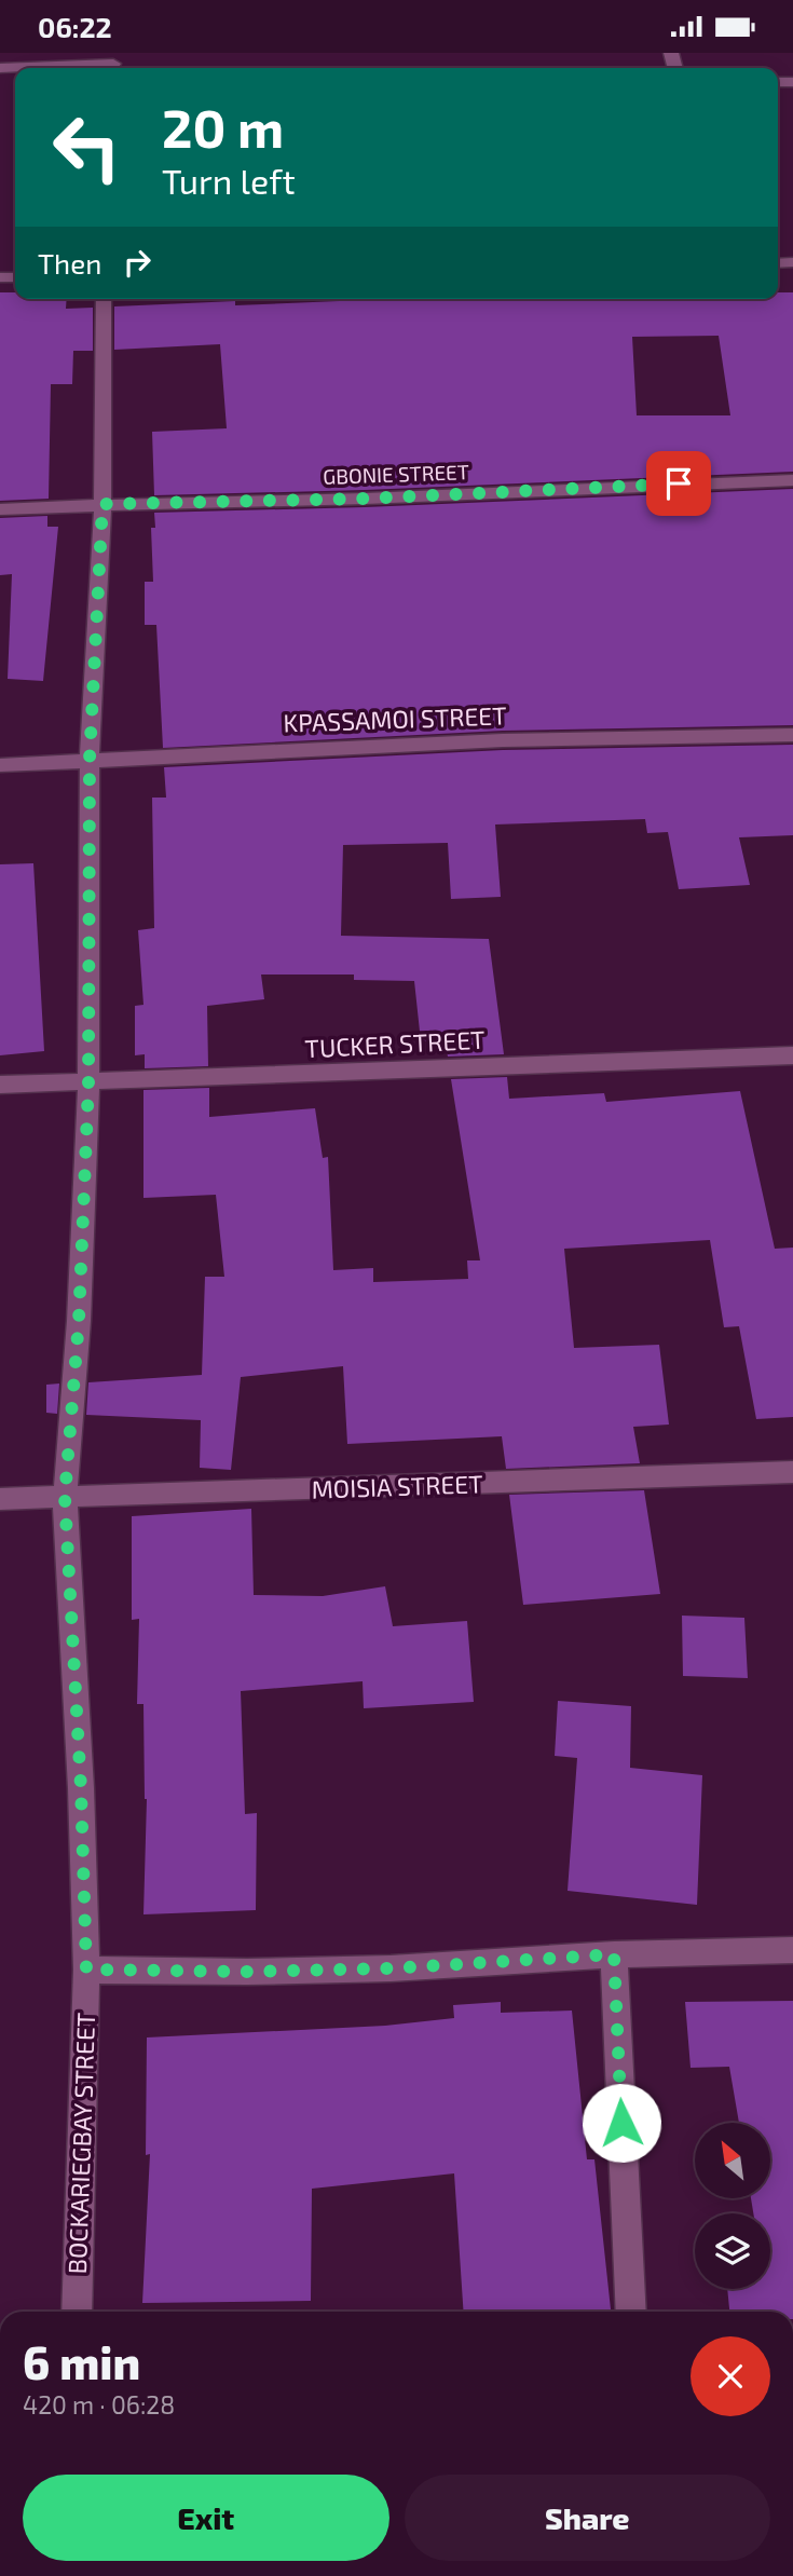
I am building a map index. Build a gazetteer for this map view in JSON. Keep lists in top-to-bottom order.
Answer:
{
  "streets": {
    "street": [
      "GBONIE STREET",
      "KPASSAMOI STREET",
      "TUCKER STREET",
      "MOISIA STREET",
      "BOCKARIEGBAY STREET"
    ]
  },
  "crossings": [
    ["GBONIE STREET", "BOCKARIEGBAY STREET"],
    ["KPASSAMOI STREET", "BOCKARIEGBAY STREET"],
    ["TUCKER STREET", "BOCKARIEGBAY STREET"],
    ["MOISIA STREET", "BOCKARIEGBAY STREET"]
  ],
  "north": "top left",
  "page": {
    "status": "06:22",
    "turn": ["20 m", "Turn left"],
    "then": "Then",
    "heading": ["6 min", "420 m · 06:28"],
    "buttons": ["Exit", "Share"]
  }
}
